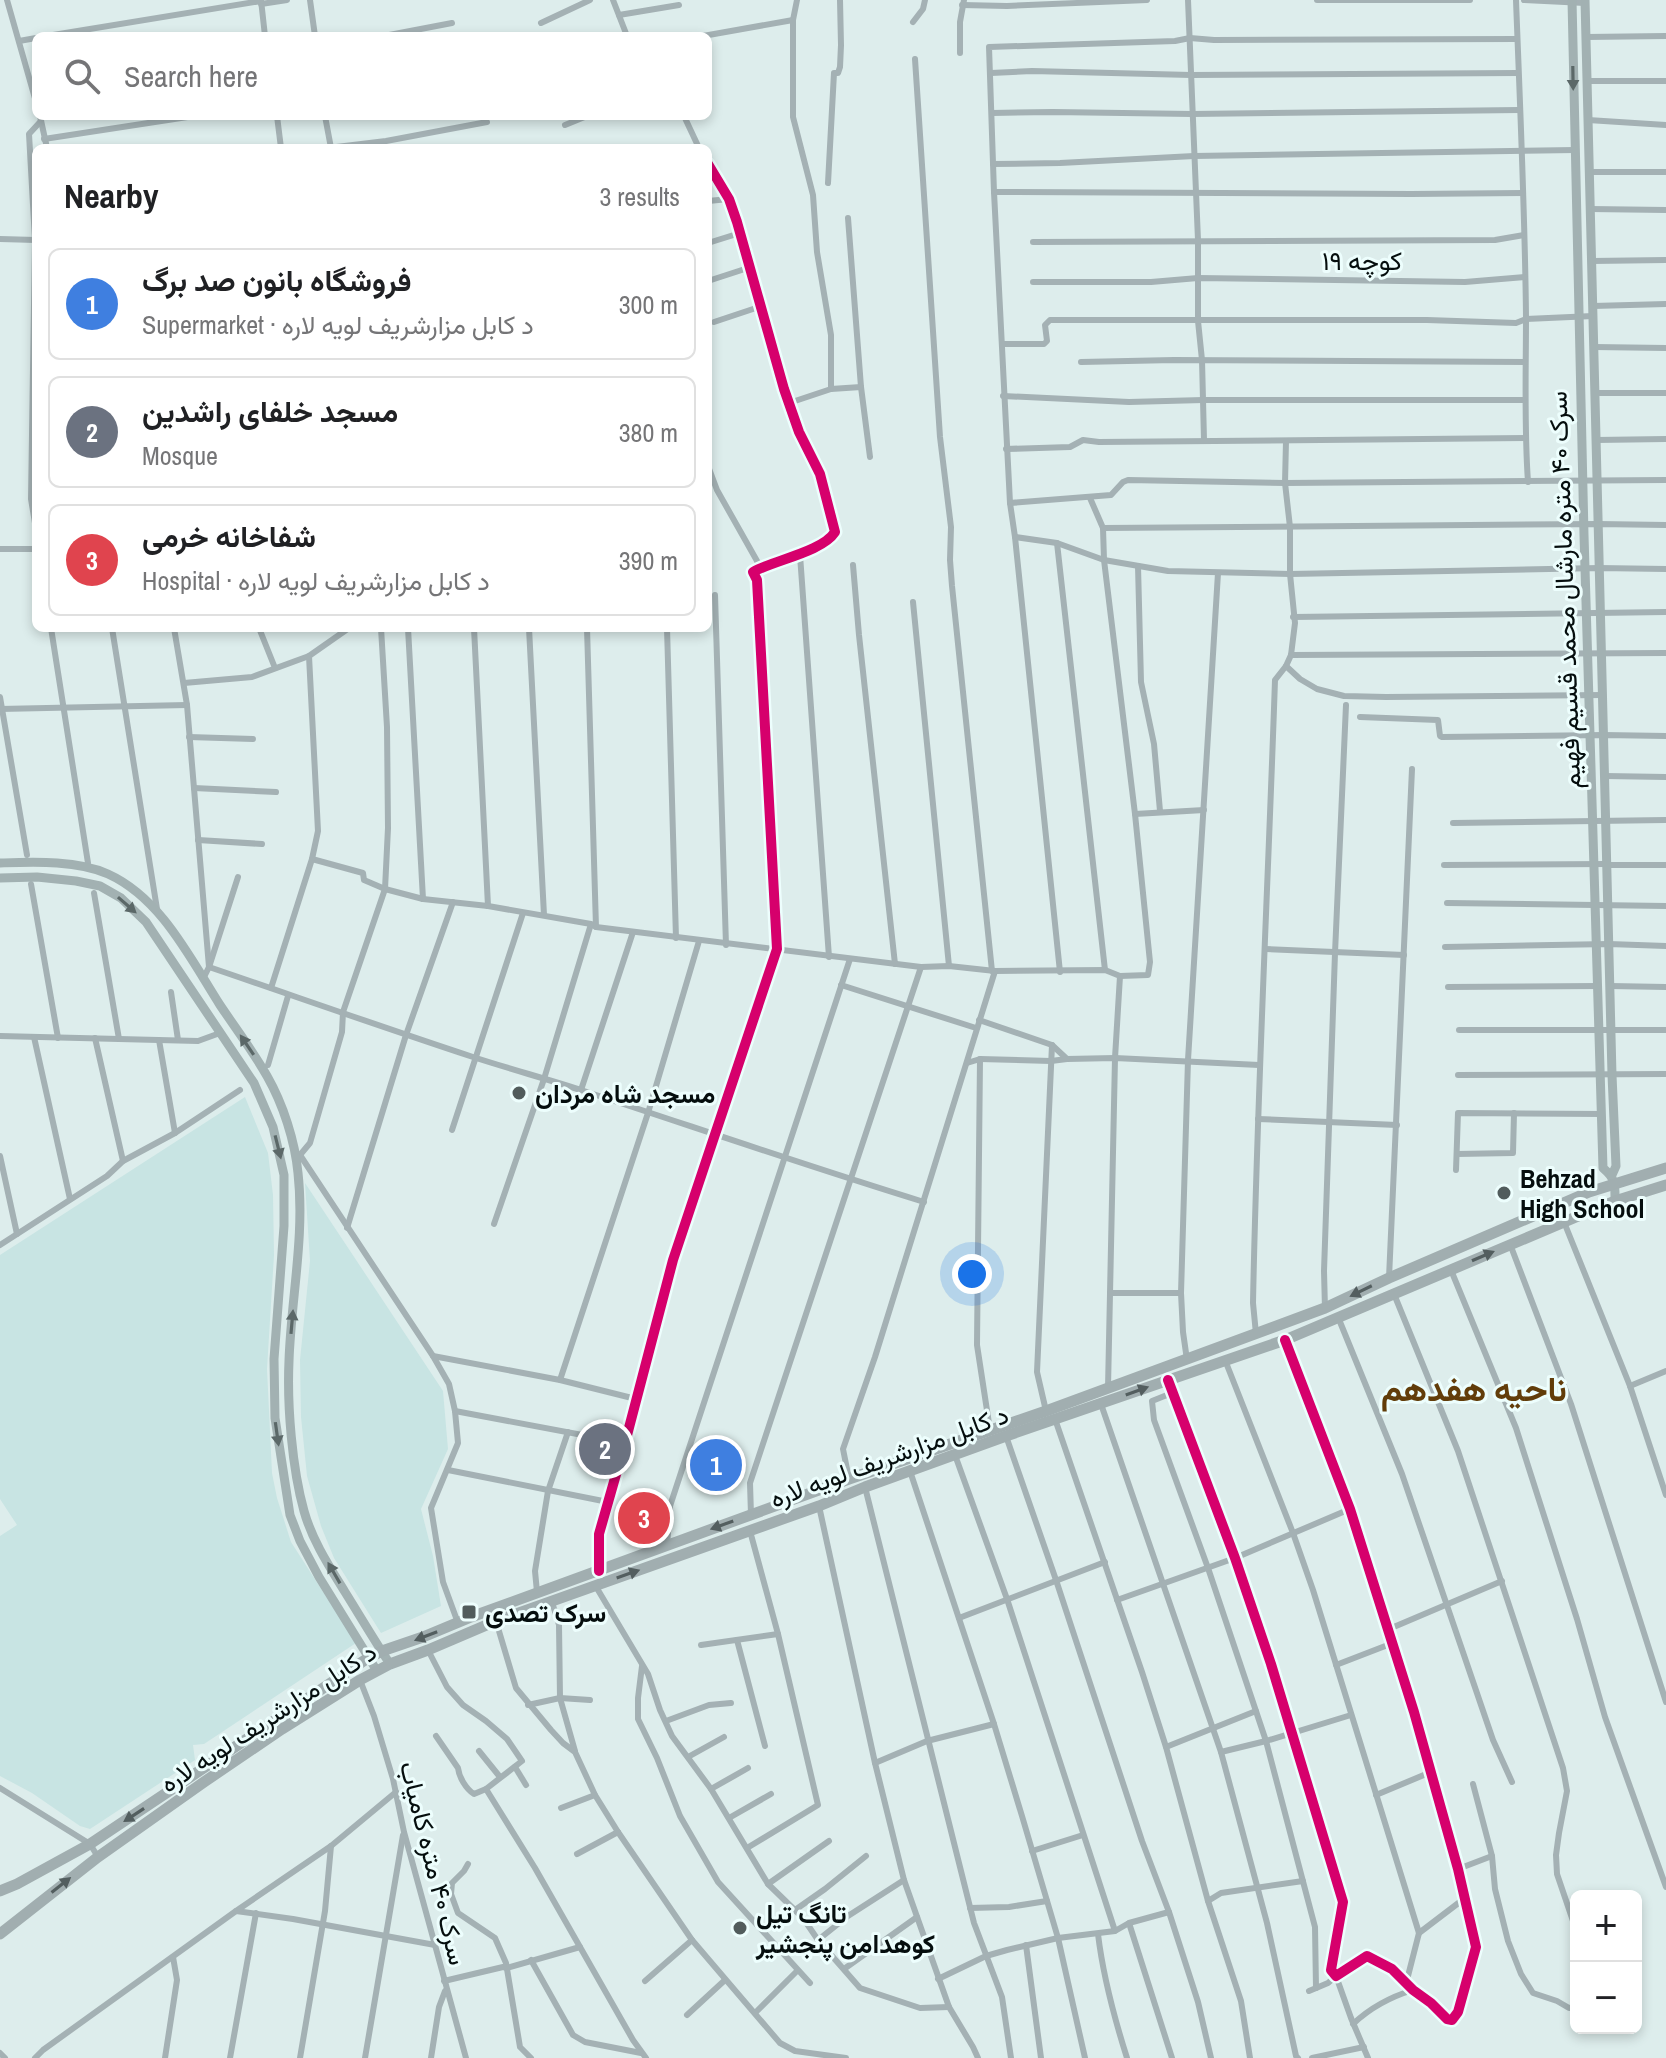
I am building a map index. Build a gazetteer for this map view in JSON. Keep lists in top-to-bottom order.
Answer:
{
  "streets": {
    "highway": ["د کابل مزارشریف لویه لاره"],
    "street": ["کوچه ۱۹", "سرک ۴۰ متره مارشال محمد قسیم فهیم", "سرک ۴۰ متره کامیاب"]
  },
  "crossings": [
    ["سرک ۴۰ متره مارشال محمد قسیم فهیم", "د کابل مزارشریف لویه لاره"],
    ["د کابل مزارشریف لویه لاره", "سرک ۴۰ متره کامیاب"]
  ],
  "districts": ["ناحیه هفدهم"],
  "places": {
    "other": ["مسجد شاه مردان", "Behzad High School", "تانگ تیل کوهدامن پنجشیر"],
    "transit": ["سرک تصدی"]
  },
  "page": {
    "search": "Search here",
    "heading": ["Nearby", "3 results"],
    "list": [
      {
        "mark": "1",
        "name": "فروشگاه بانون صد برگ",
        "note": "Supermarket · د کابل مزارشریف لویه لاره",
        "value": "300 m"
      },
      {
        "mark": "2",
        "name": "مسجد خلفای راشدین",
        "note": "Mosque",
        "value": "380 m"
      },
      {
        "mark": "3",
        "name": "شفاخانه خرمی",
        "note": "Hospital · د کابل مزارشریف لویه لاره",
        "value": "390 m"
      }
    ],
    "pins": ["2", "1", "3"],
    "map_buttons": ["+", "−"]
  }
}
